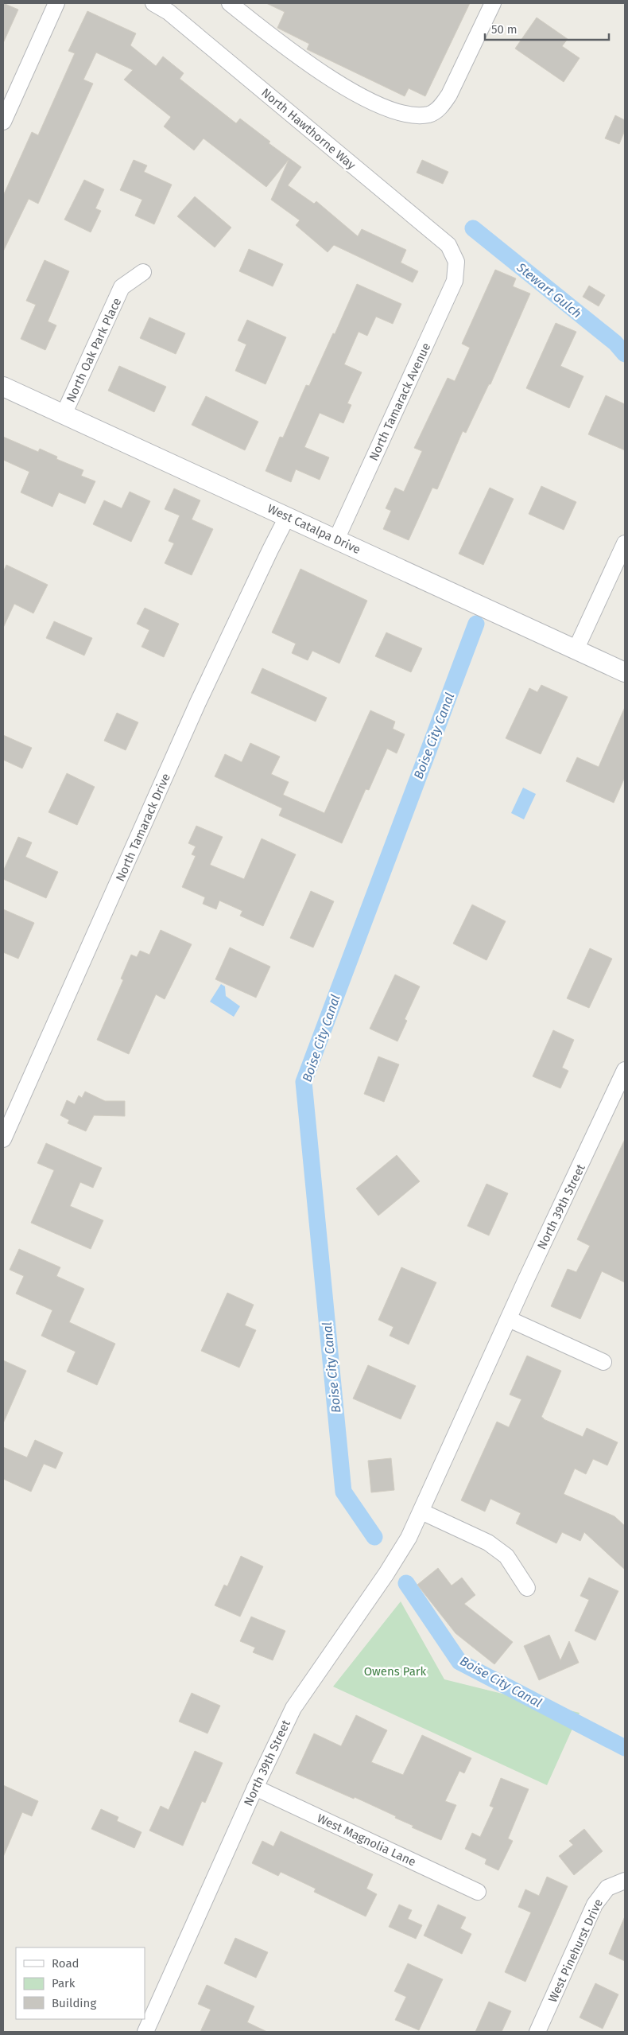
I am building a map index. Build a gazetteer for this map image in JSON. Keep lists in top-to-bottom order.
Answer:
{
  "streets": {
    "street": [
      "North Hawthorne Way",
      "North Oak Park Place",
      "North Tamarack Avenue",
      "West Catalpa Drive",
      "North Tamarack Drive",
      "North 39th Street",
      "West Magnolia Lane",
      "West Pinehurst Drive"
    ]
  },
  "crossings": [
    ["North Hawthorne Way", "North Tamarack Avenue"],
    ["North Oak Park Place", "West Catalpa Drive"],
    ["North Tamarack Avenue", "West Catalpa Drive"],
    ["West Catalpa Drive", "North Tamarack Drive"],
    ["North 39th Street", "West Magnolia Lane"]
  ],
  "water": ["Stewart Gulch", "Boise City Canal"],
  "parks": ["Owens Park"],
  "legend": ["Road", "Park", "Building"],
  "scale_bar": "50 m"
}
